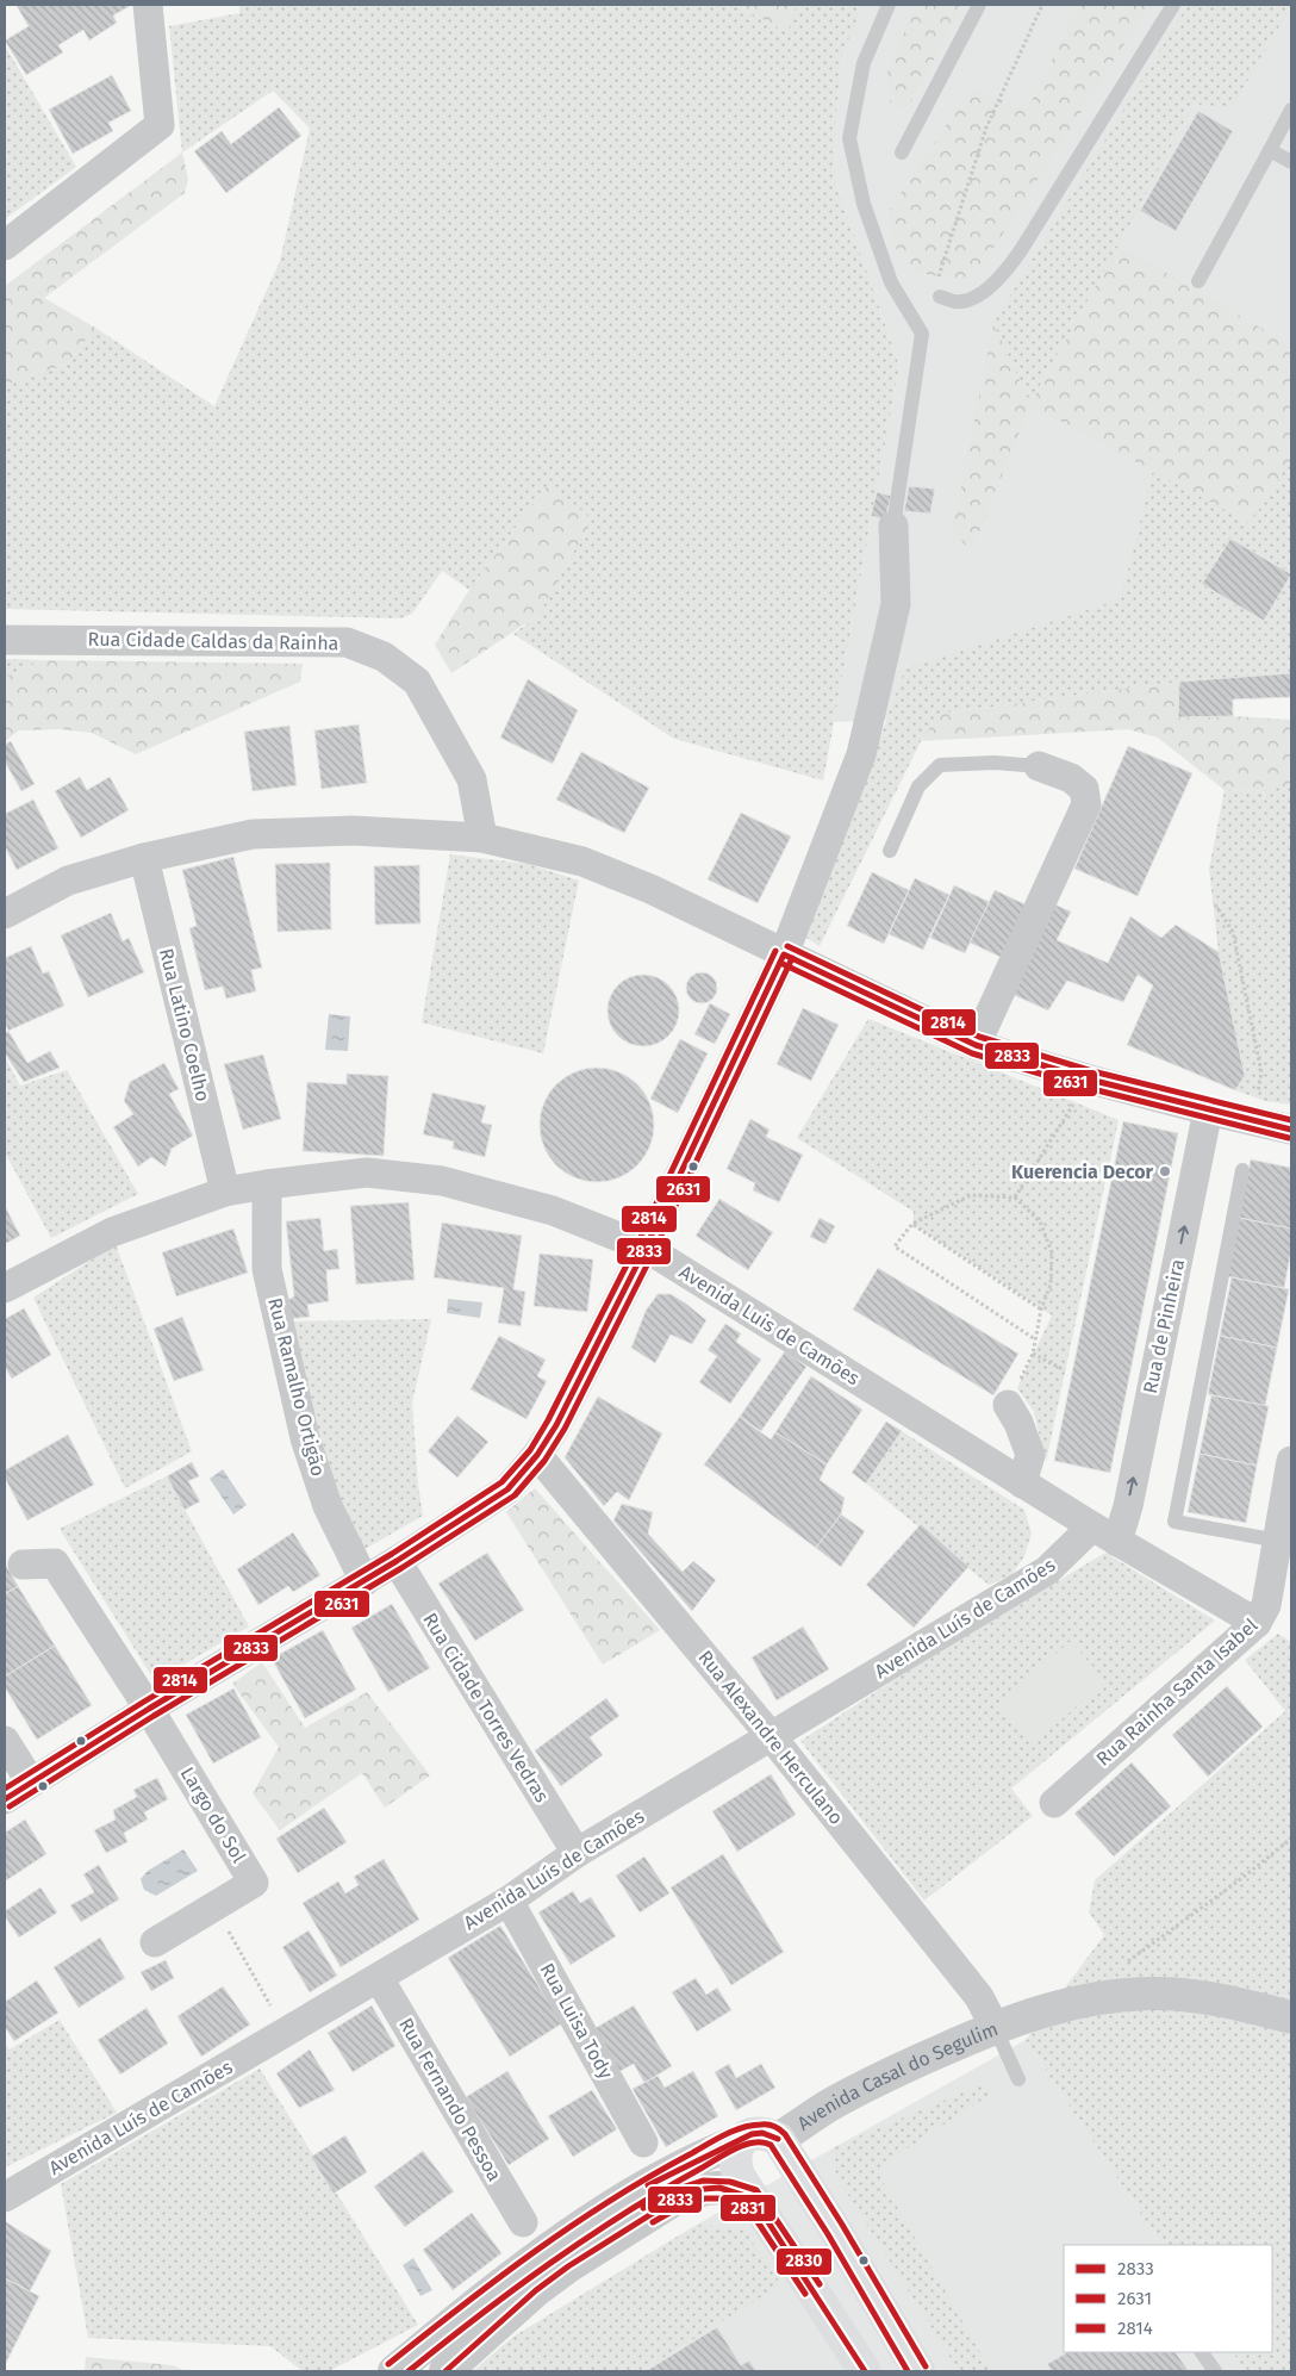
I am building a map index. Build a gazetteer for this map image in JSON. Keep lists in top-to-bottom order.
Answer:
{
  "streets": {
    "main road": ["Avenida Casal do Segulim"],
    "street": [
      "Rua Cidade Caldas da Rainha",
      "Rua Latino Coelho",
      "Avenida Luis de Camões",
      "Rua de Pinheira",
      "Rua Ramalho Ortigão",
      "Avenida Luís de Camões",
      "Rua Rainha Santa Isabel",
      "Rua Cidade Torres Vedras",
      "Rua Alexandre Herculano",
      "Largo do Sol",
      "Rua Luisa Tody",
      "Rua Fernando Pessoa"
    ]
  },
  "crossings": [
    ["Rua Latino Coelho", "Avenida Luis de Camões"],
    ["Avenida Luis de Camões", "Rua de Pinheira"],
    ["Avenida Luis de Camões", "Rua Ramalho Ortigão"],
    ["Avenida Luis de Camões", "Avenida Luís de Camões"],
    ["Avenida Luis de Camões", "Rua Rainha Santa Isabel"],
    ["Rua de Pinheira", "Avenida Luís de Camões"],
    ["Avenida Luís de Camões", "Rua Cidade Torres Vedras"],
    ["Avenida Luís de Camões", "Rua Alexandre Herculano"],
    ["Avenida Luís de Camões", "Rua Luisa Tody"],
    ["Avenida Luís de Camões", "Rua Fernando Pessoa"],
    ["Rua Alexandre Herculano", "Avenida Casal do Segulim"]
  ],
  "one_way": ["Rua de Pinheira"],
  "places": ["Kuerencia Decor"],
  "lines": [
    "transit line 2814",
    "transit line 2833",
    "transit line 2631",
    "transit line 2830",
    "transit line 2831"
  ],
  "legend": ["2833", "2631", "2814"]
}
